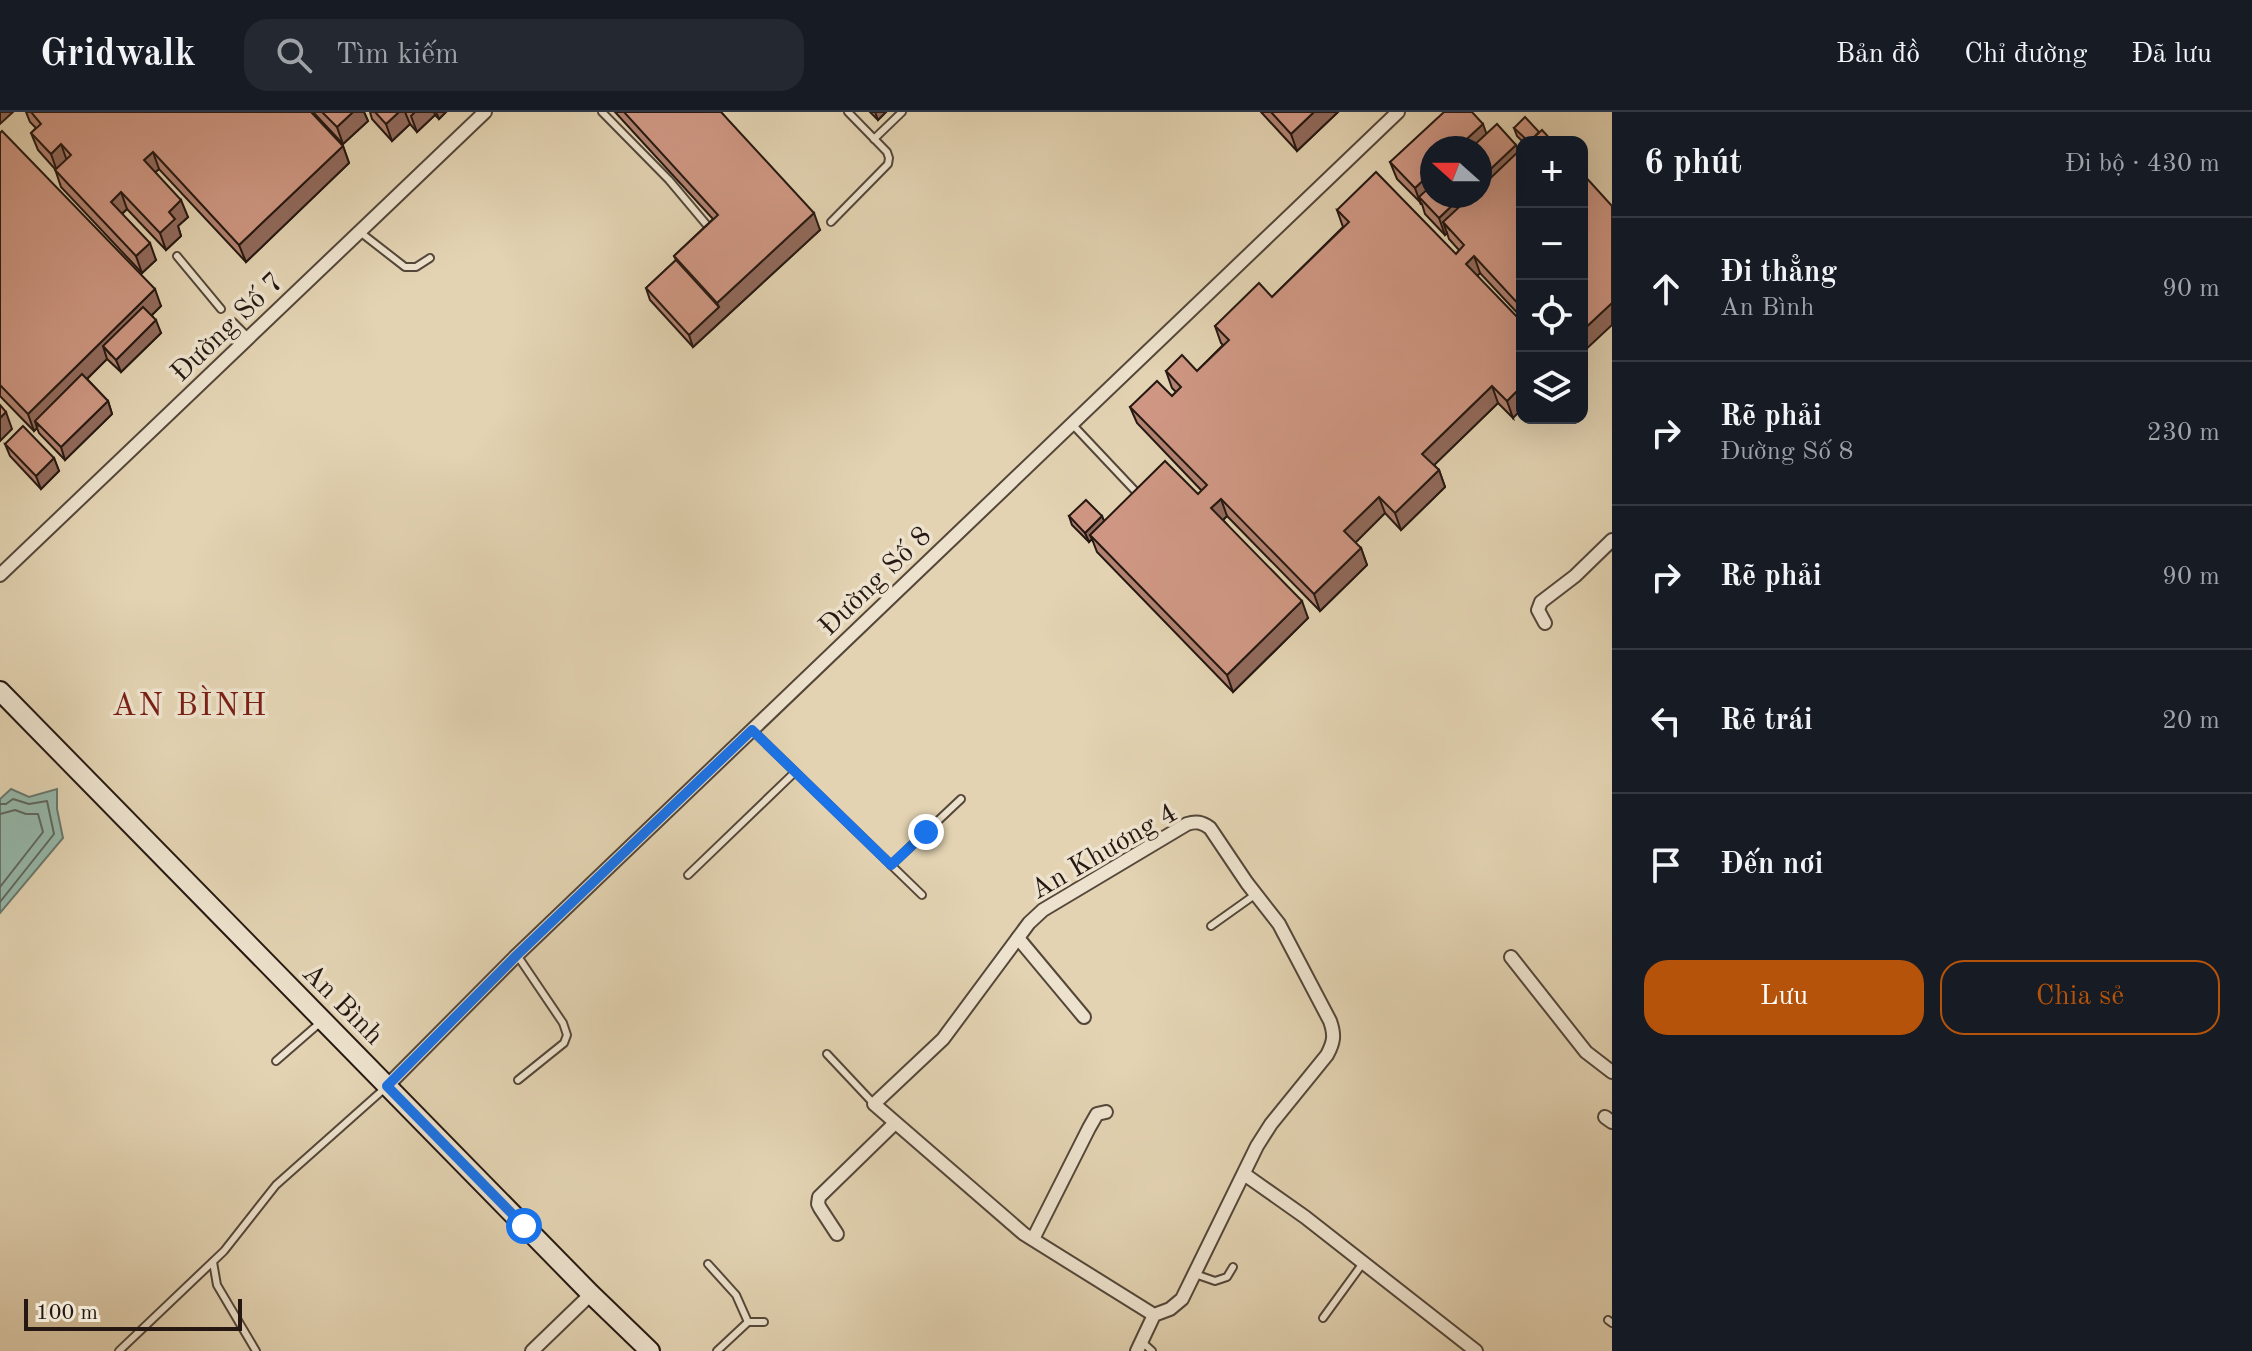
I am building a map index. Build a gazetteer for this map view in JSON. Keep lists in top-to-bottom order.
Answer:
{
  "streets": {
    "main road": ["An Bình"],
    "street": ["Đường Số 7", "Đường Số 8", "An Khương 4"]
  },
  "crossings": [
    ["Đường Số 8", "An Bình"]
  ],
  "districts": ["AN BÌNH"],
  "scale_bar": "100 m",
  "north": "left",
  "page": {
    "header": "Gridwalk",
    "search": "Tìm kiếm",
    "nav": ["Bản đồ", "Chỉ đường", "Đã lưu"],
    "heading": ["6 phút", "Đi bộ · 430 m"],
    "map_buttons": ["+", "−"],
    "list": [
      ["Đi thẳng", "An Bình", "90 m"],
      ["Rẽ phải", "Đường Số 8", "230 m"],
      ["Rẽ phải", "90 m"],
      ["Rẽ trái", "20 m"],
      "Đến nơi"
    ],
    "buttons": ["Lưu", "Chia sẻ"],
    "scale": "100 m"
  }
}
